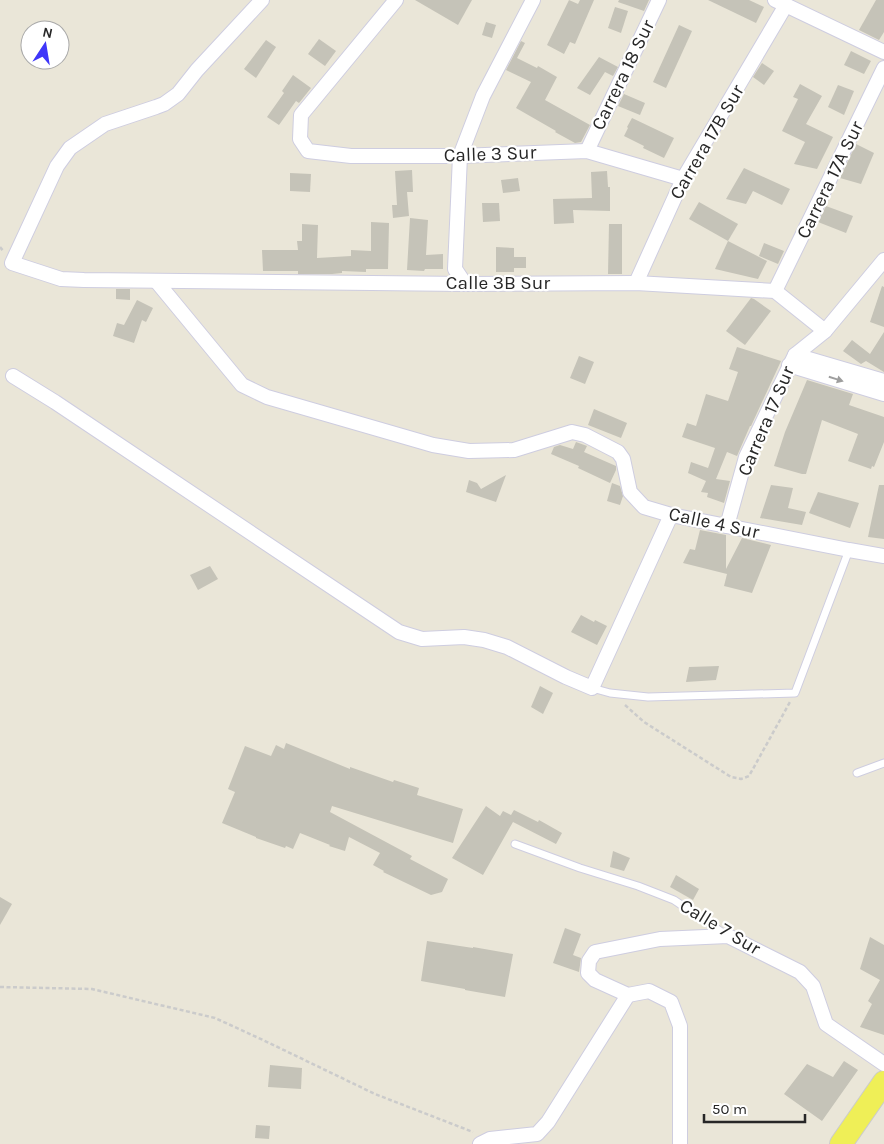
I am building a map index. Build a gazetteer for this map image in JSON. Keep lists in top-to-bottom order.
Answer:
{
  "streets": {
    "street": [
      "Carrera 18 Sur",
      "Carrera 17B Sur",
      "Calle 3 Sur",
      "Carrera 17A Sur",
      "Calle 3B Sur",
      "Carrera 17 Sur",
      "Calle 4 Sur",
      "Calle 7 Sur"
    ]
  },
  "crossings": [
    ["Carrera 18 Sur", "Calle 3 Sur"],
    ["Carrera 17B Sur", "Calle 3 Sur"],
    ["Carrera 17B Sur", "Calle 3B Sur"],
    ["Carrera 17A Sur", "Calle 3B Sur"],
    ["Calle 3B Sur", "Calle 4 Sur"],
    ["Carrera 17 Sur", "Calle 4 Sur"]
  ],
  "scale_bar": "50 m",
  "north": "top"
}
